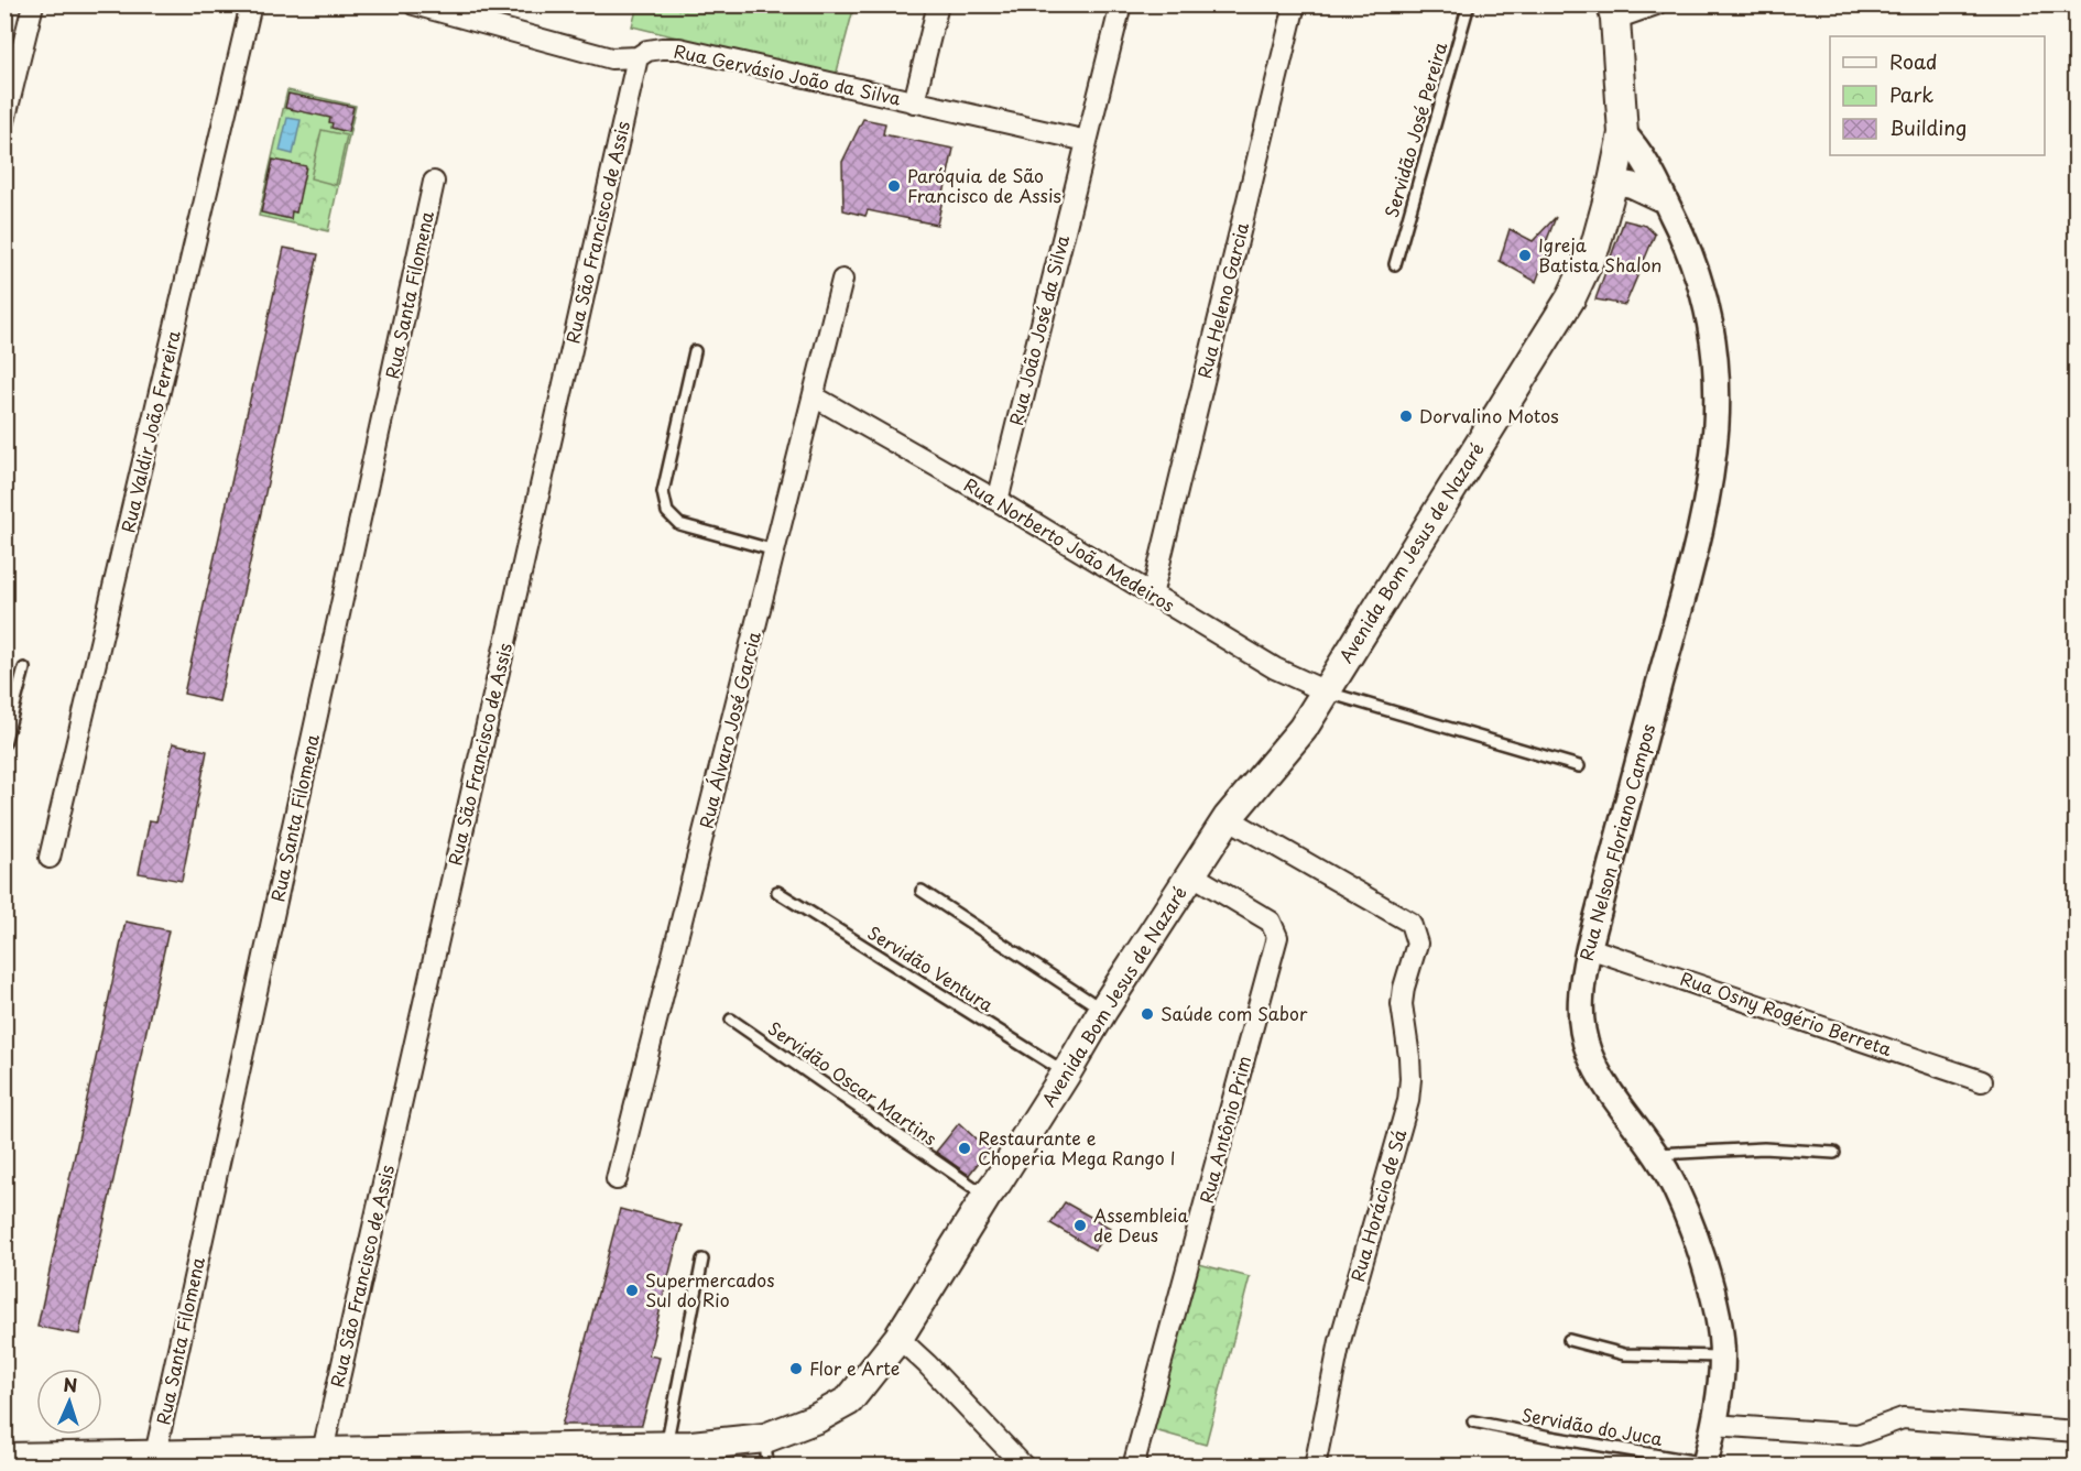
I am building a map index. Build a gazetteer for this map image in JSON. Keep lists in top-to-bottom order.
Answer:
{
  "streets": {
    "main road": ["Avenida Bom Jesus de Nazaré"],
    "street": [
      "Rua Gervásio João da Silva",
      "Rua São Francisco de Assis",
      "Rua Santa Filomena",
      "Rua Heleno Garcia",
      "Rua João José da Silva",
      "Rua Valdir João Ferreira",
      "Rua Norberto João Medeiros",
      "Rua Álvaro José Garcia",
      "Rua Nelson Floriano Campos",
      "Rua Osny Rogério Berreta",
      "Rua Antônio Prim",
      "Rua Horácio de Sá"
    ],
    "lane": [
      "Servidão José Pereira",
      "Servidão Ventura",
      "Servidão Oscar Martins",
      "Servidão do Juca"
    ]
  },
  "crossings": [
    ["Rua Gervásio João da Silva", "Rua São Francisco de Assis"],
    ["Rua Gervásio João da Silva", "Rua João José da Silva"],
    ["Rua São Francisco de Assis", "Avenida Bom Jesus de Nazaré"],
    ["Rua Santa Filomena", "Avenida Bom Jesus de Nazaré"],
    ["Rua Heleno Garcia", "Rua Norberto João Medeiros"],
    ["Rua João José da Silva", "Rua Norberto João Medeiros"],
    ["Rua Norberto João Medeiros", "Avenida Bom Jesus de Nazaré"],
    ["Rua Norberto João Medeiros", "Rua Álvaro José Garcia"],
    ["Avenida Bom Jesus de Nazaré", "Rua Nelson Floriano Campos"],
    ["Avenida Bom Jesus de Nazaré", "Servidão Ventura"],
    ["Avenida Bom Jesus de Nazaré", "Servidão Oscar Martins"],
    ["Avenida Bom Jesus de Nazaré", "Rua Antônio Prim"],
    ["Avenida Bom Jesus de Nazaré", "Rua Horácio de Sá"],
    ["Rua Nelson Floriano Campos", "Rua Osny Rogério Berreta"],
    ["Rua Nelson Floriano Campos", "Servidão do Juca"]
  ],
  "places": [
    "Paróquia de São Francisco de Assis",
    "Igreja Batista Shalon",
    "Dorvalino Motos",
    "Saúde com Sabor",
    "Restaurante e Choperia Mega Rango I",
    "Assembleia de Deus",
    "Supermercados Sul do Rio",
    "Flor e Arte"
  ],
  "legend": ["Road", "Park", "Building"],
  "north": "top"
}
